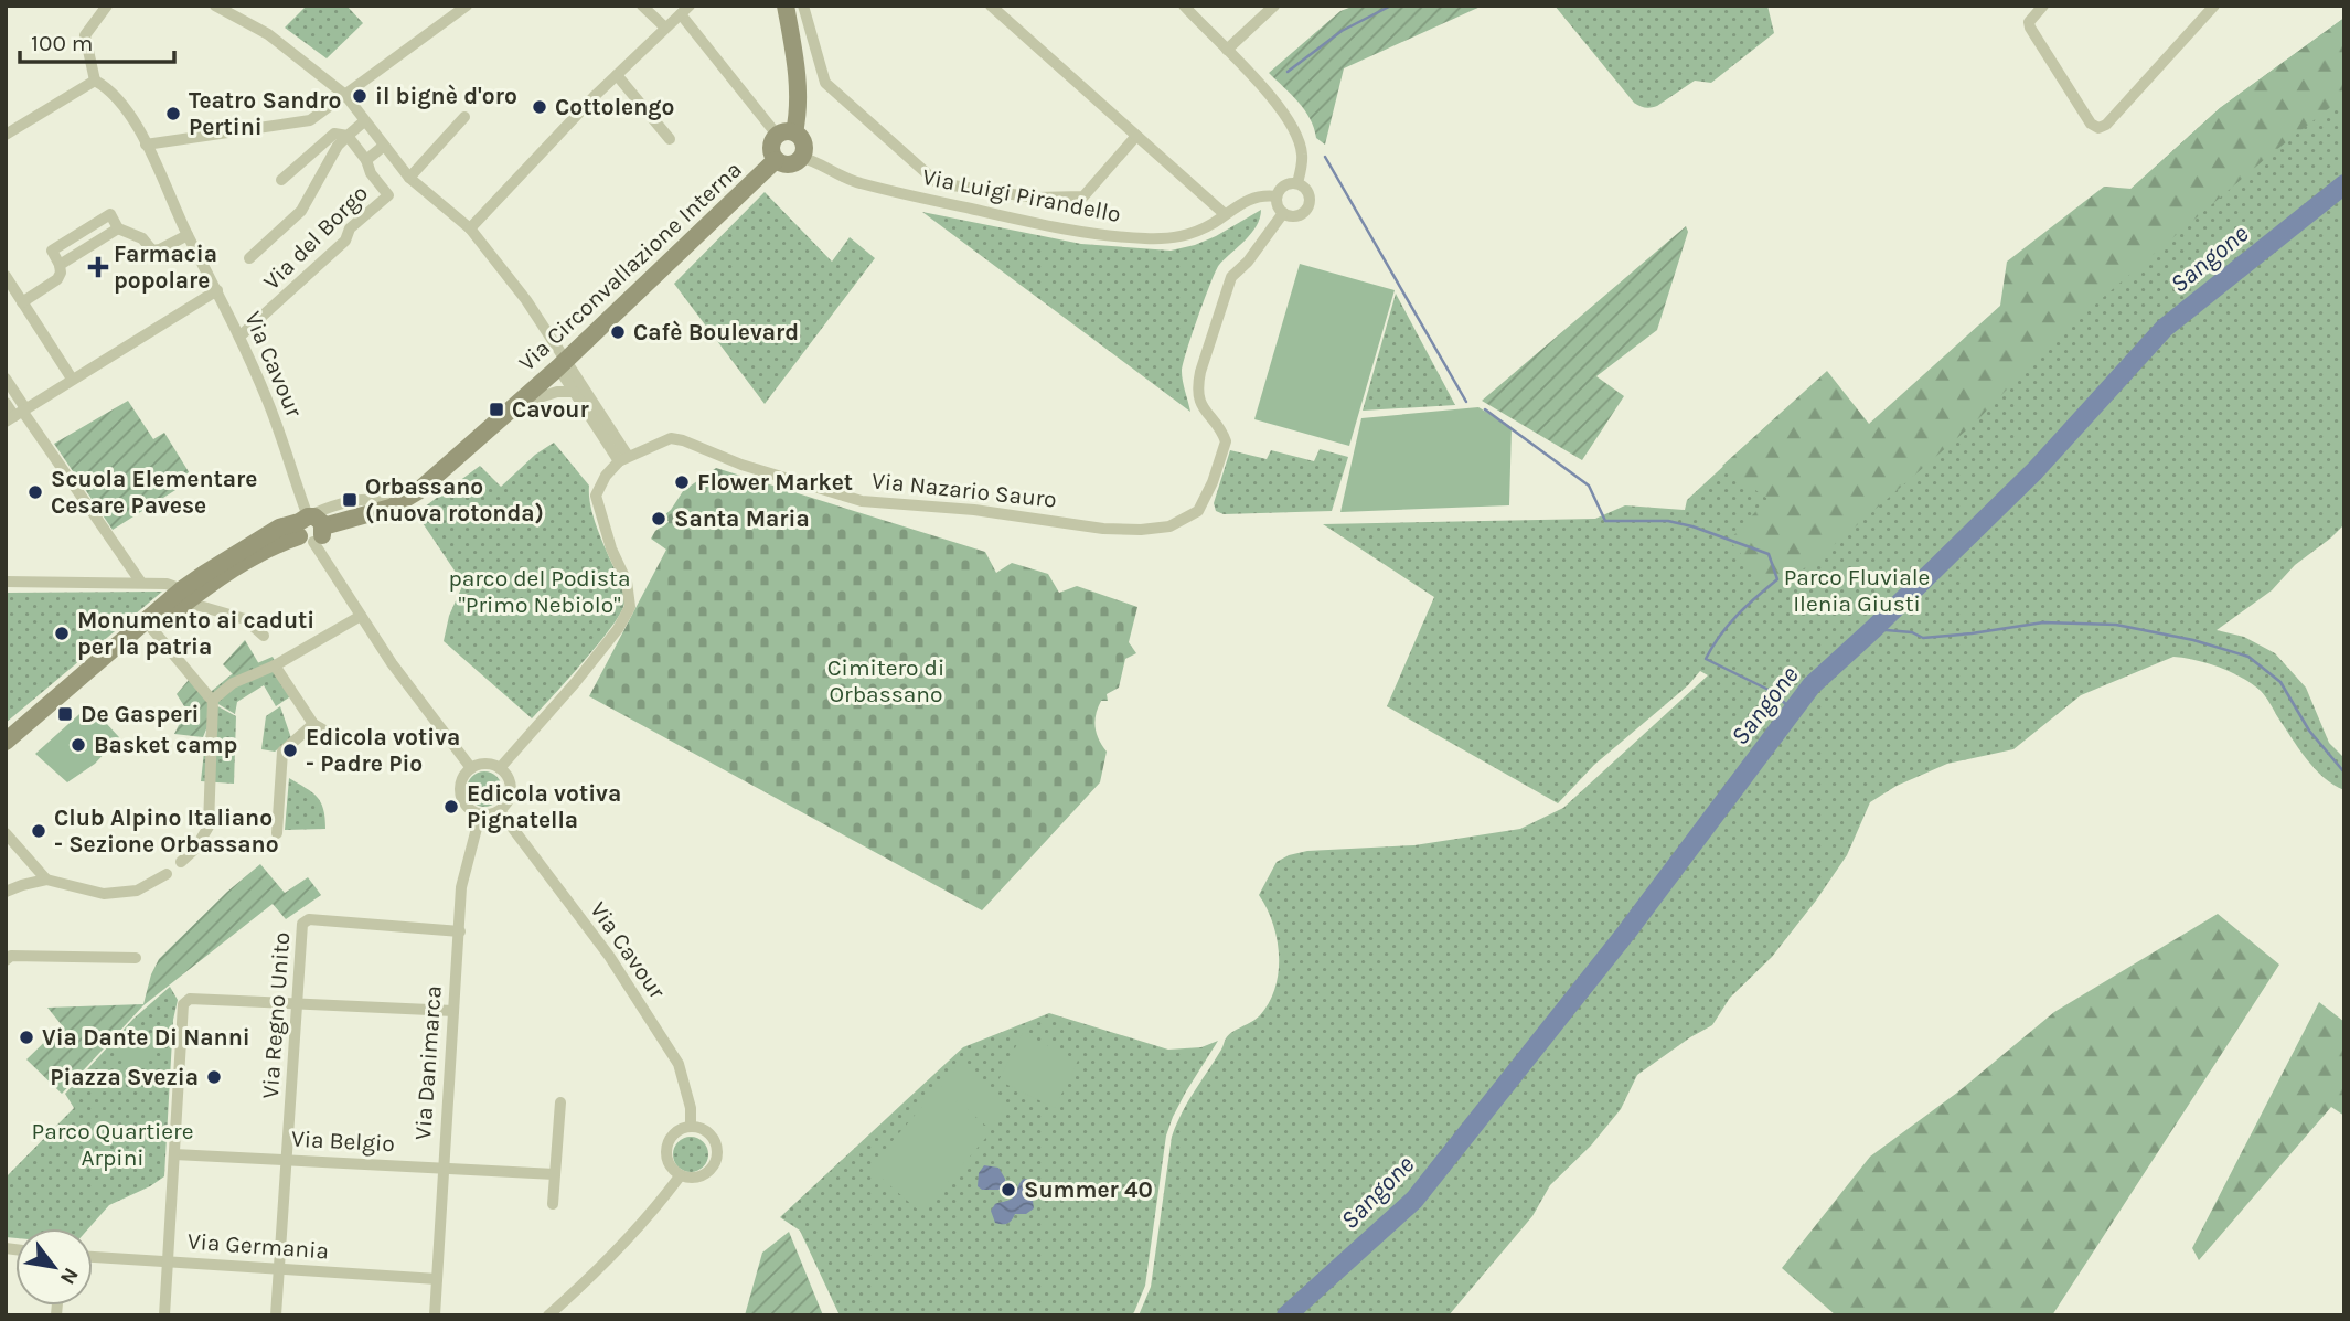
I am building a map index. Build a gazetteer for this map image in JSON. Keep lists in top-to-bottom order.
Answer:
{
  "streets": {
    "street": [
      "Via Luigi Pirandello",
      "Via del Borgo",
      "Via Circonvallazione Interna",
      "Via Cavour",
      "Via Nazario Sauro",
      "Via Regno Unito",
      "Via Danimarca",
      "Via Belgio",
      "Via Germania"
    ]
  },
  "crossings": [
    ["Via Luigi Pirandello", "Via Circonvallazione Interna"],
    ["Via Luigi Pirandello", "Via Nazario Sauro"],
    ["Via del Borgo", "Via Cavour"],
    ["Via Circonvallazione Interna", "Via Cavour"],
    ["Via Cavour", "Via Danimarca"],
    ["Via Regno Unito", "Via Danimarca"],
    ["Via Regno Unito", "Via Belgio"],
    ["Via Regno Unito", "Via Germania"],
    ["Via Danimarca", "Via Belgio"],
    ["Via Danimarca", "Via Germania"]
  ],
  "water": ["Sangone"],
  "parks": [
    "Parco Fluviale Ilenia Giusti",
    "parco del Podista \"Primo Nebiolo\"",
    "Cimitero di Orbassano",
    "Parco Quartiere Arpini"
  ],
  "places": {
    "other": [
      "il bignè d'oro",
      "Cottolengo",
      "Teatro Sandro Pertini",
      "Cafè Boulevard",
      "Flower Market",
      "Scuola Elementare Cesare Pavese",
      "Santa Maria",
      "Monumento ai caduti per la patria",
      "Basket camp",
      "Edicola votiva - Padre Pio",
      "Edicola votiva Pignatella",
      "Club Alpino Italiano - Sezione Orbassano",
      "Via Dante Di Nanni",
      "Piazza Svezia",
      "Summer 40"
    ],
    "health": ["Farmacia popolare"],
    "transit": ["Cavour", "Orbassano (nuova rotonda)", "De Gasperi"]
  },
  "scale_bar": "100 m",
  "north": "bottom right"
}
